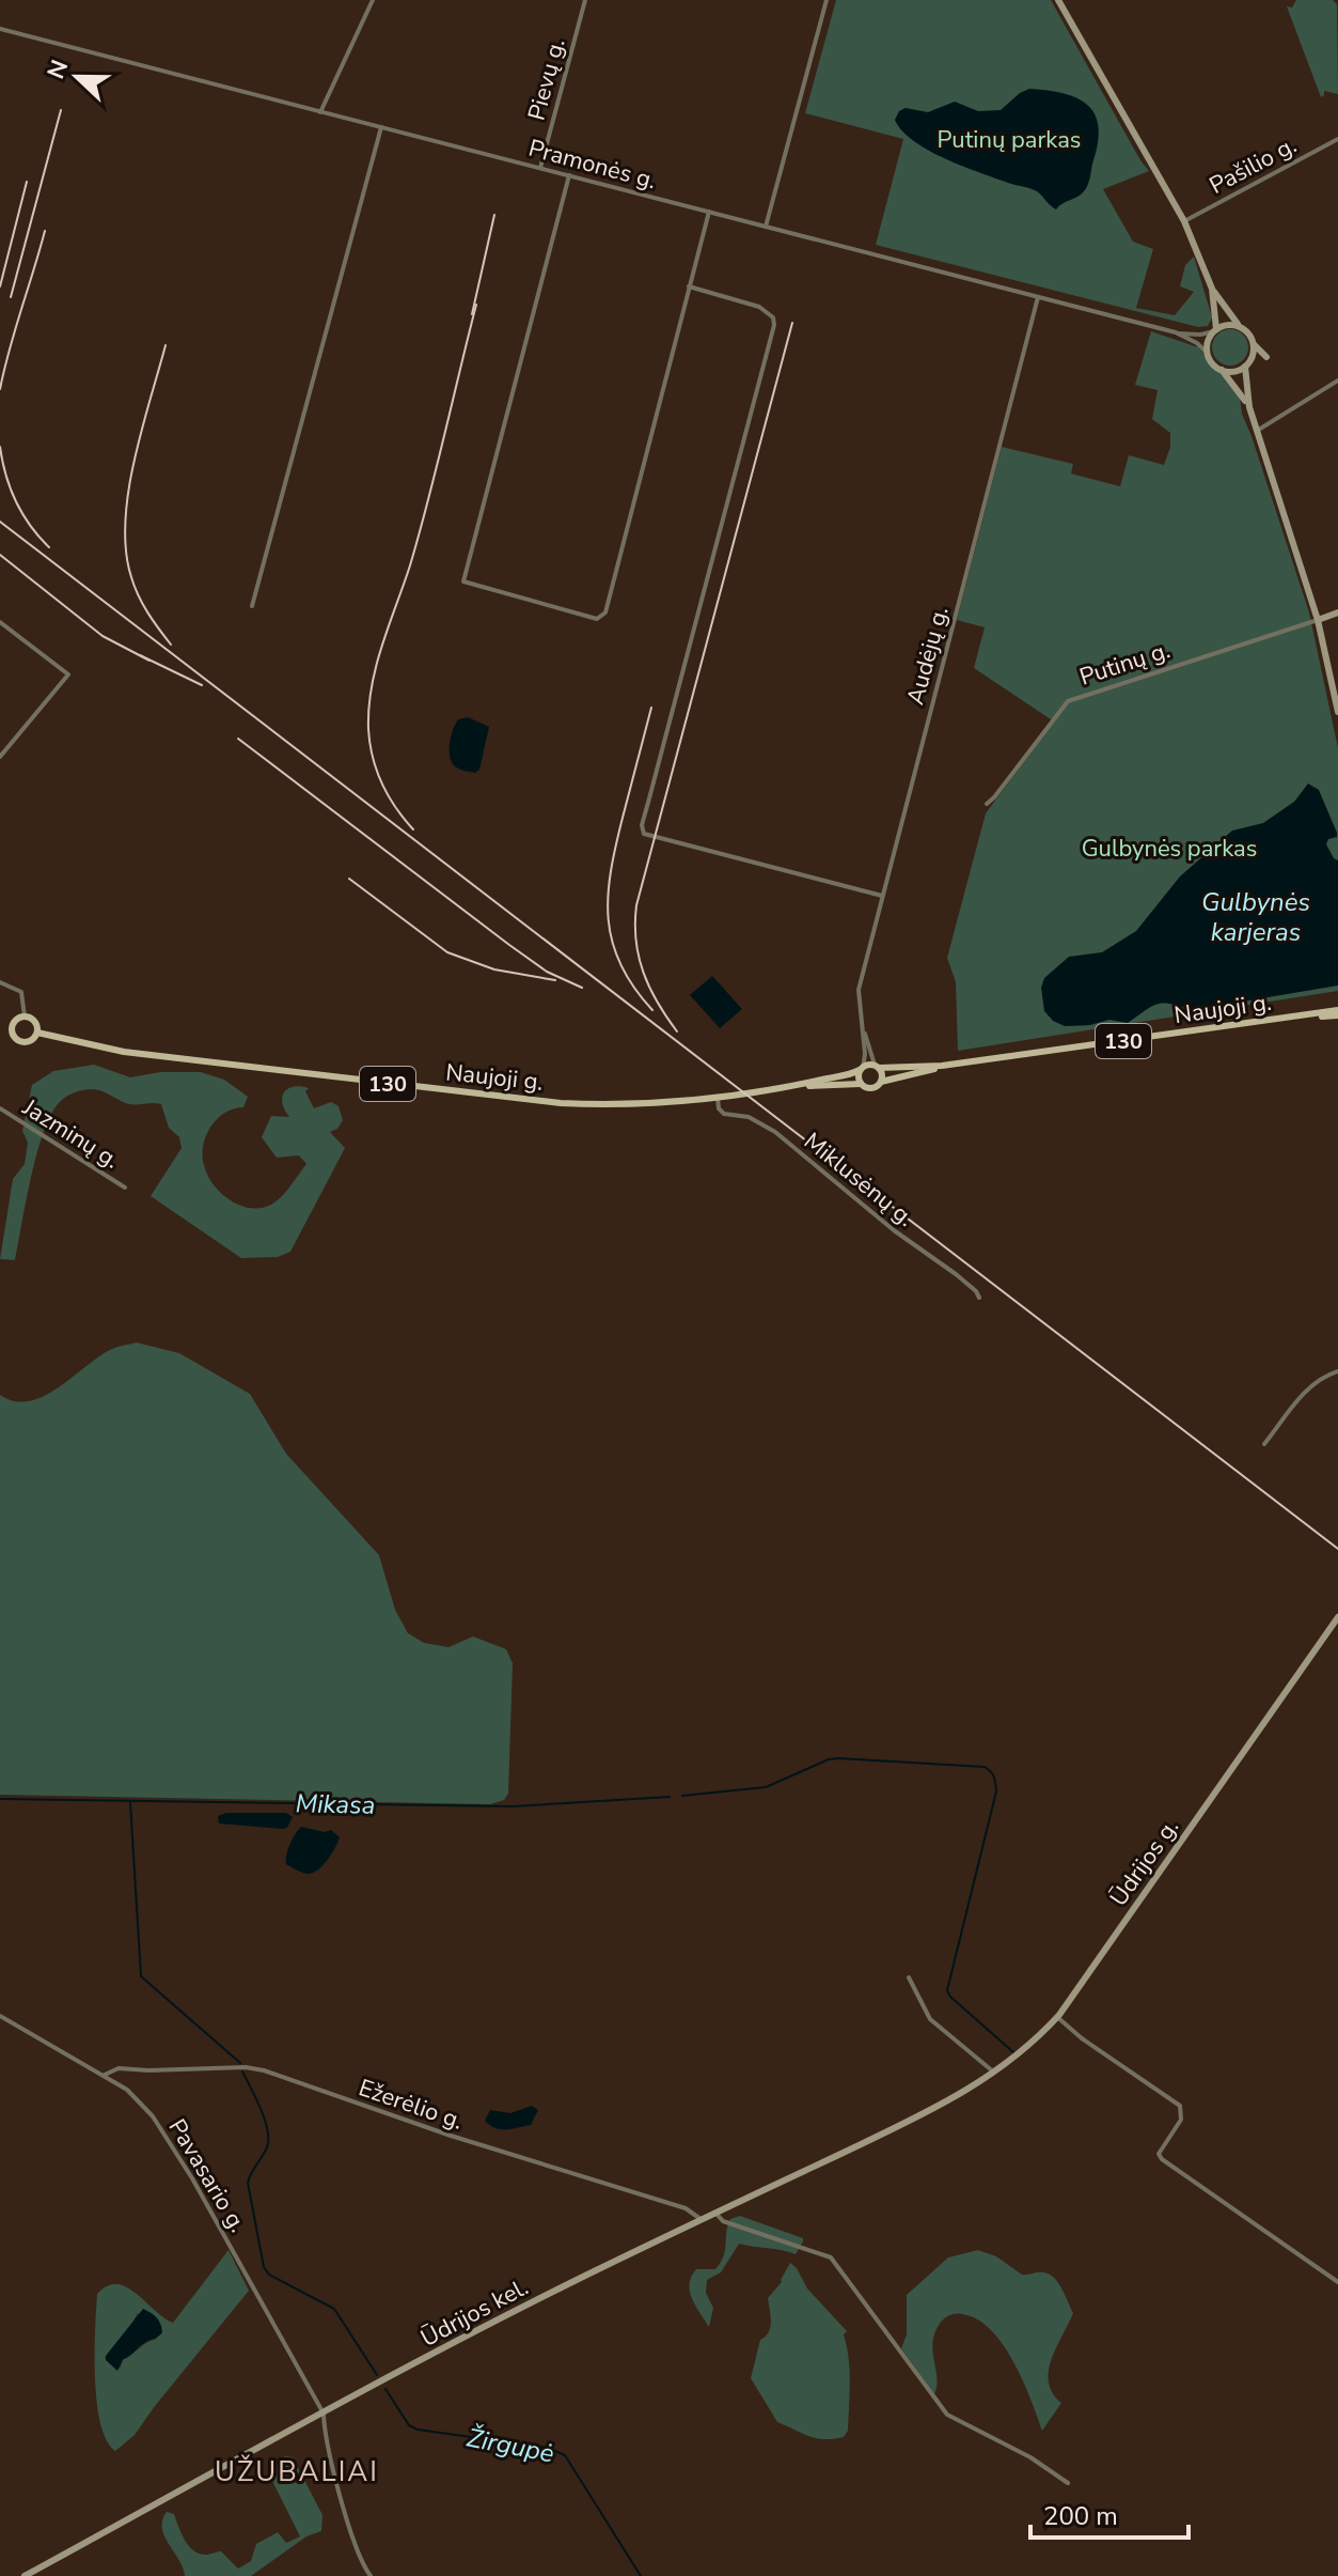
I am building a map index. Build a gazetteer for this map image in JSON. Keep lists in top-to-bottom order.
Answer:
{
  "streets": {
    "main road": [
      "Naujoji g.",
      "130",
      "Ūdrijos g.",
      "Ūdrijos kel."
    ],
    "street": [
      "Pievų g.",
      "Pramonės g.",
      "Pašilio g.",
      "Audėjų g.",
      "Putinų g.",
      "Jazminų g.",
      "Miklusėnų g.",
      "Ežerėlio g.",
      "Pavasario g."
    ]
  },
  "crossings": [
    ["Pievų g.", "Pramonės g."],
    ["Pramonės g.", "Audėjų g."],
    ["Audėjų g.", "Naujoji g."],
    ["Audėjų g.", "130"],
    ["Naujoji g.", "130"],
    ["Naujoji g.", "Miklusėnų g."],
    ["Ūdrijos g.", "Ūdrijos kel."],
    ["Ežerėlio g.", "Pavasario g."],
    ["Ežerėlio g.", "Ūdrijos kel."],
    ["Pavasario g.", "Ūdrijos kel."]
  ],
  "districts": ["UŽUBALIAI"],
  "water": ["Gulbynės karjeras", "Mikasa", "Žirgupė"],
  "parks": ["Putinų parkas", "Gulbynės parkas"],
  "scale_bar": "200 m",
  "north": "left"
}
